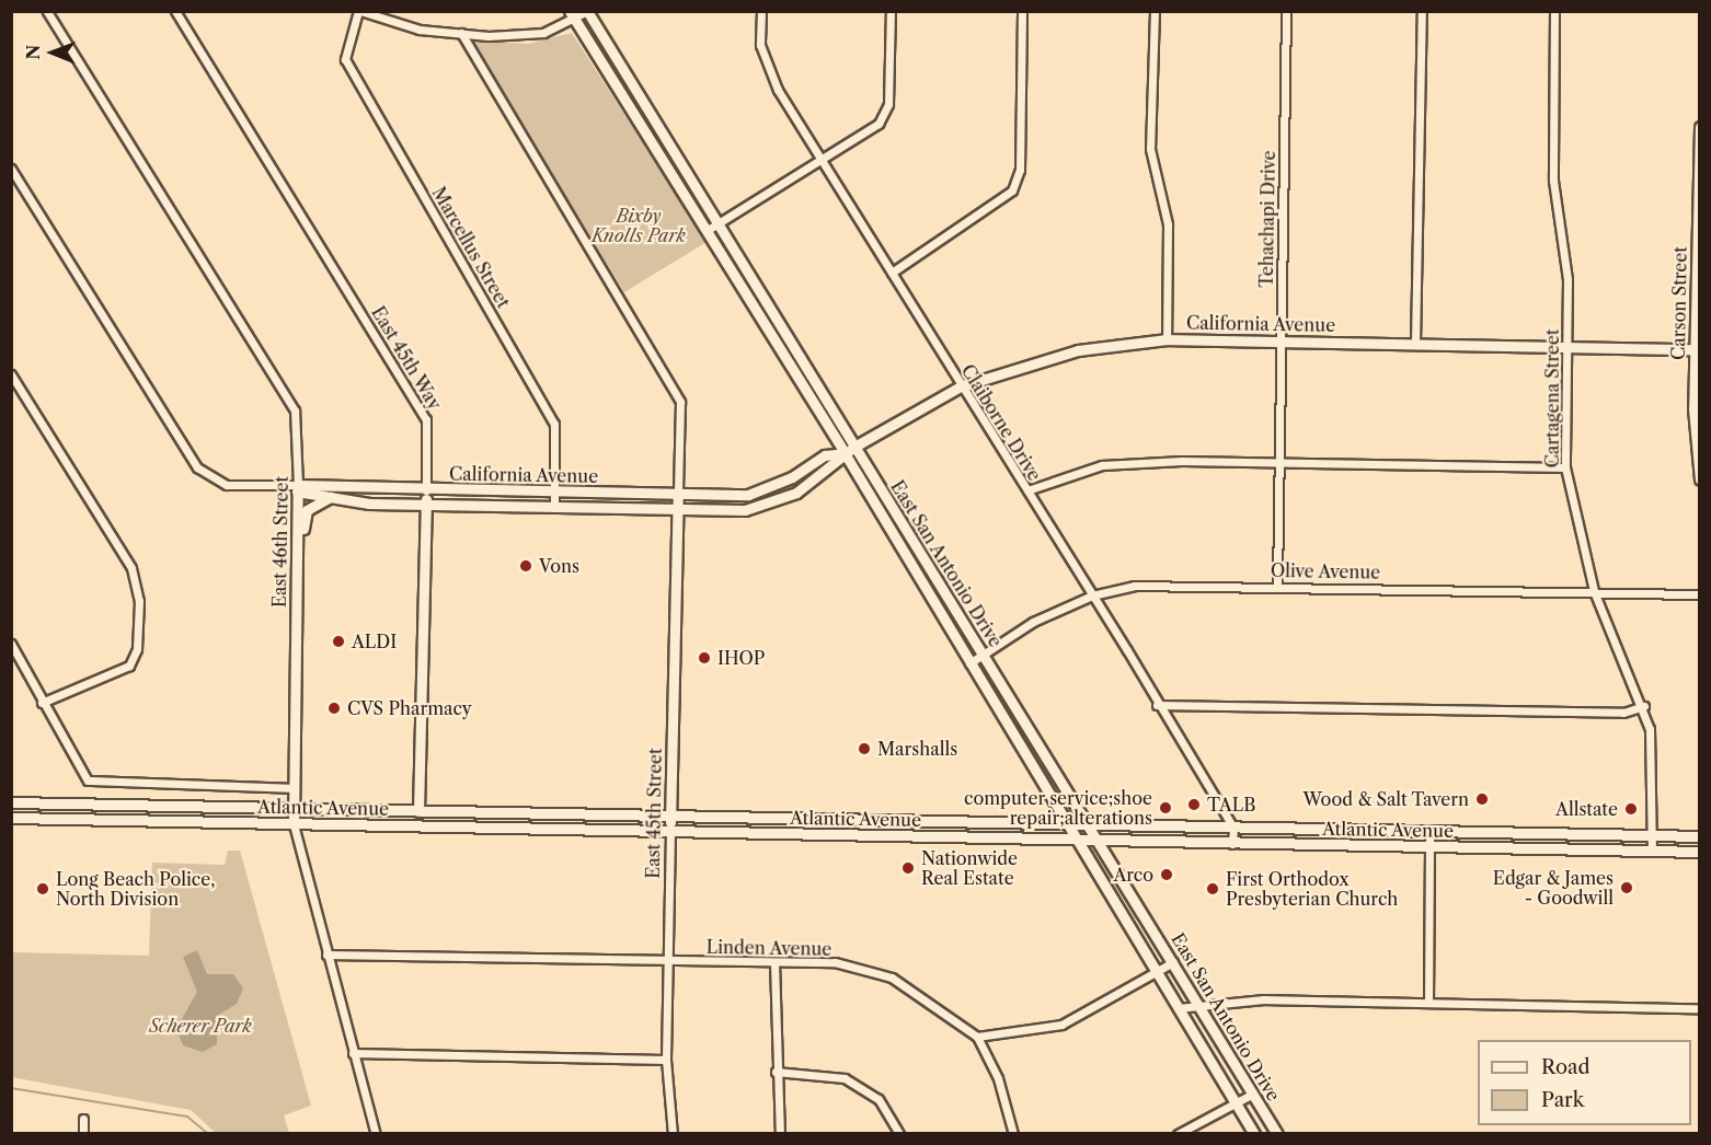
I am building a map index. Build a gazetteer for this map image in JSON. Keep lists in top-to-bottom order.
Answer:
{
  "streets": {
    "main road": [
      "Carson Street",
      "California Avenue",
      "East 45th Way",
      "East 46th Street",
      "East San Antonio Drive",
      "Atlantic Avenue",
      "East 45th Street"
    ],
    "street": [
      "Tehachapi Drive",
      "Marcellus Street",
      "Cartagena Street",
      "Claiborne Drive",
      "Olive Avenue",
      "Linden Avenue"
    ]
  },
  "crossings": [
    ["Tehachapi Drive", "California Avenue"],
    ["Tehachapi Drive", "Olive Avenue"],
    ["Marcellus Street", "California Avenue"],
    ["Carson Street", "California Avenue"],
    ["California Avenue", "East 45th Way"],
    ["California Avenue", "Cartagena Street"],
    ["California Avenue", "Claiborne Drive"],
    ["California Avenue", "East 46th Street"],
    ["California Avenue", "East San Antonio Drive"],
    ["California Avenue", "East 45th Street"],
    ["East 45th Way", "Atlantic Avenue"],
    ["Cartagena Street", "Olive Avenue"],
    ["Cartagena Street", "Atlantic Avenue"],
    ["Claiborne Drive", "Olive Avenue"],
    ["Claiborne Drive", "Atlantic Avenue"],
    ["East 46th Street", "Atlantic Avenue"],
    ["East 46th Street", "Linden Avenue"],
    ["East San Antonio Drive", "Olive Avenue"],
    ["East San Antonio Drive", "Atlantic Avenue"],
    ["Atlantic Avenue", "East 45th Street"],
    ["East 45th Street", "Linden Avenue"]
  ],
  "parks": ["Bixby Knolls Park", "Scherer Park"],
  "places": [
    "Vons",
    "ALDI",
    "IHOP",
    "CVS Pharmacy",
    "Marshalls",
    "Wood & Salt Tavern",
    "TALB",
    "computer service;shoe repair;alterations",
    "Allstate",
    "Nationwide Real Estate",
    "Arco",
    "Edgar & James - Goodwill",
    "Long Beach Police, North Division",
    "First Orthodox Presbyterian Church"
  ],
  "legend": ["Road", "Park"],
  "north": "left"
}
